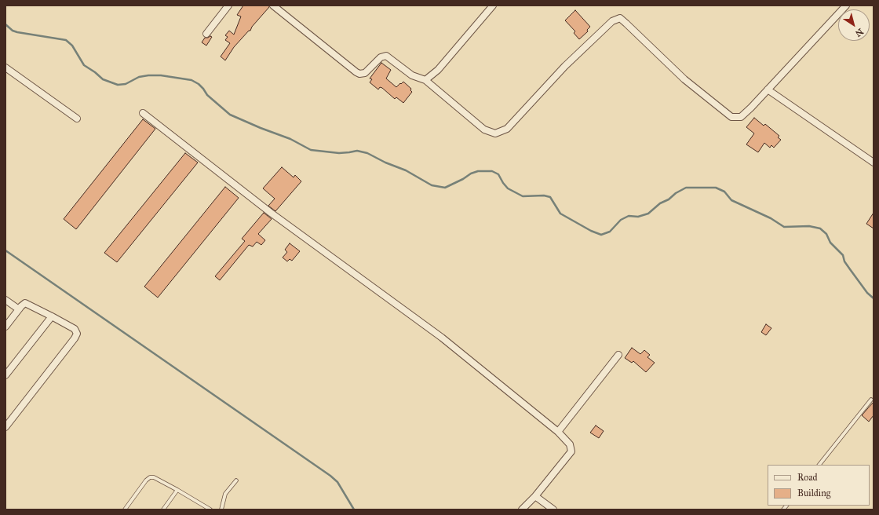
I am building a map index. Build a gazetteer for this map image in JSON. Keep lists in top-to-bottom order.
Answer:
{
  "legend": ["Road", "Building"],
  "north": "bottom right"
}
